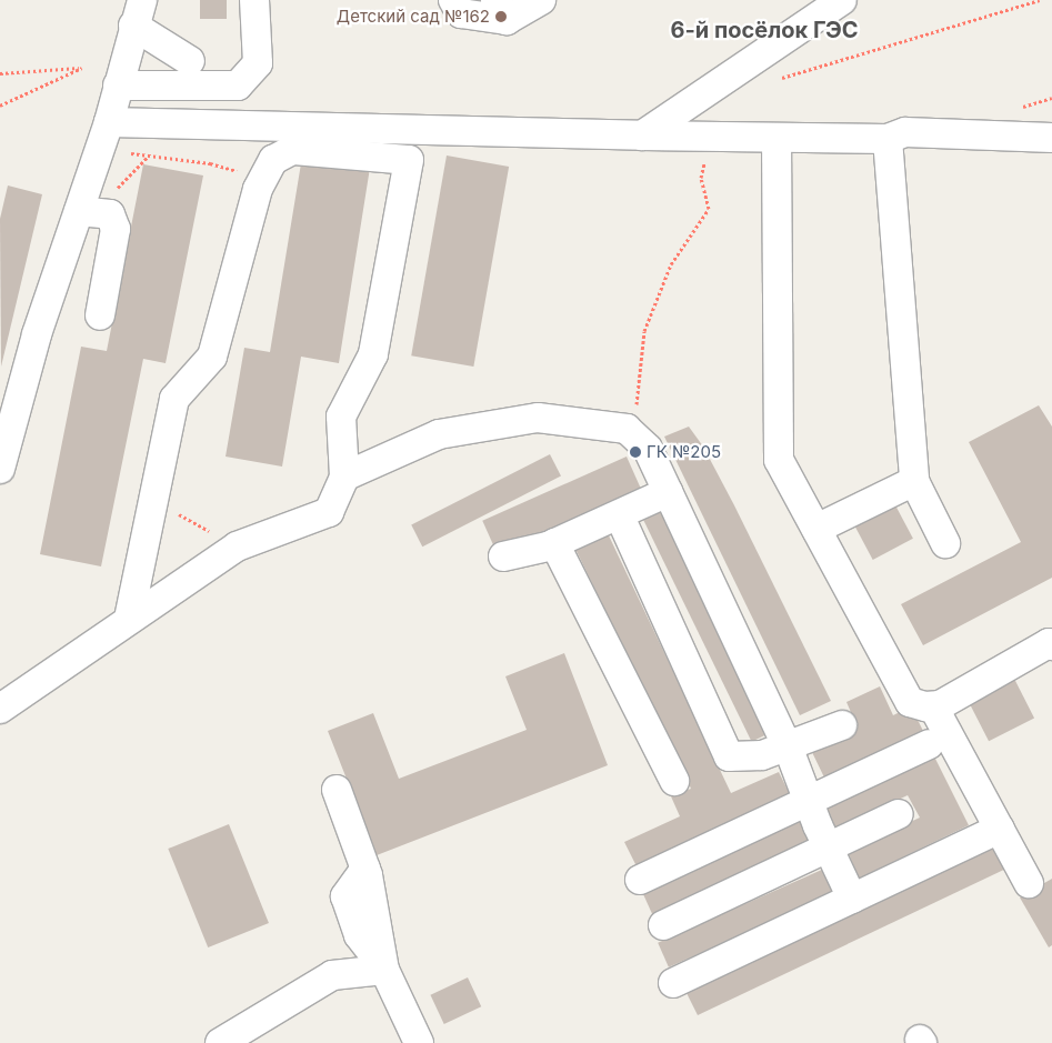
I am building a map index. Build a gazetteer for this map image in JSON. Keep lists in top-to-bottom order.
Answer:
{
  "districts": ["6-й посёлок ГЭС"],
  "places": ["Детский сад №162", "ГК №205"]
}
